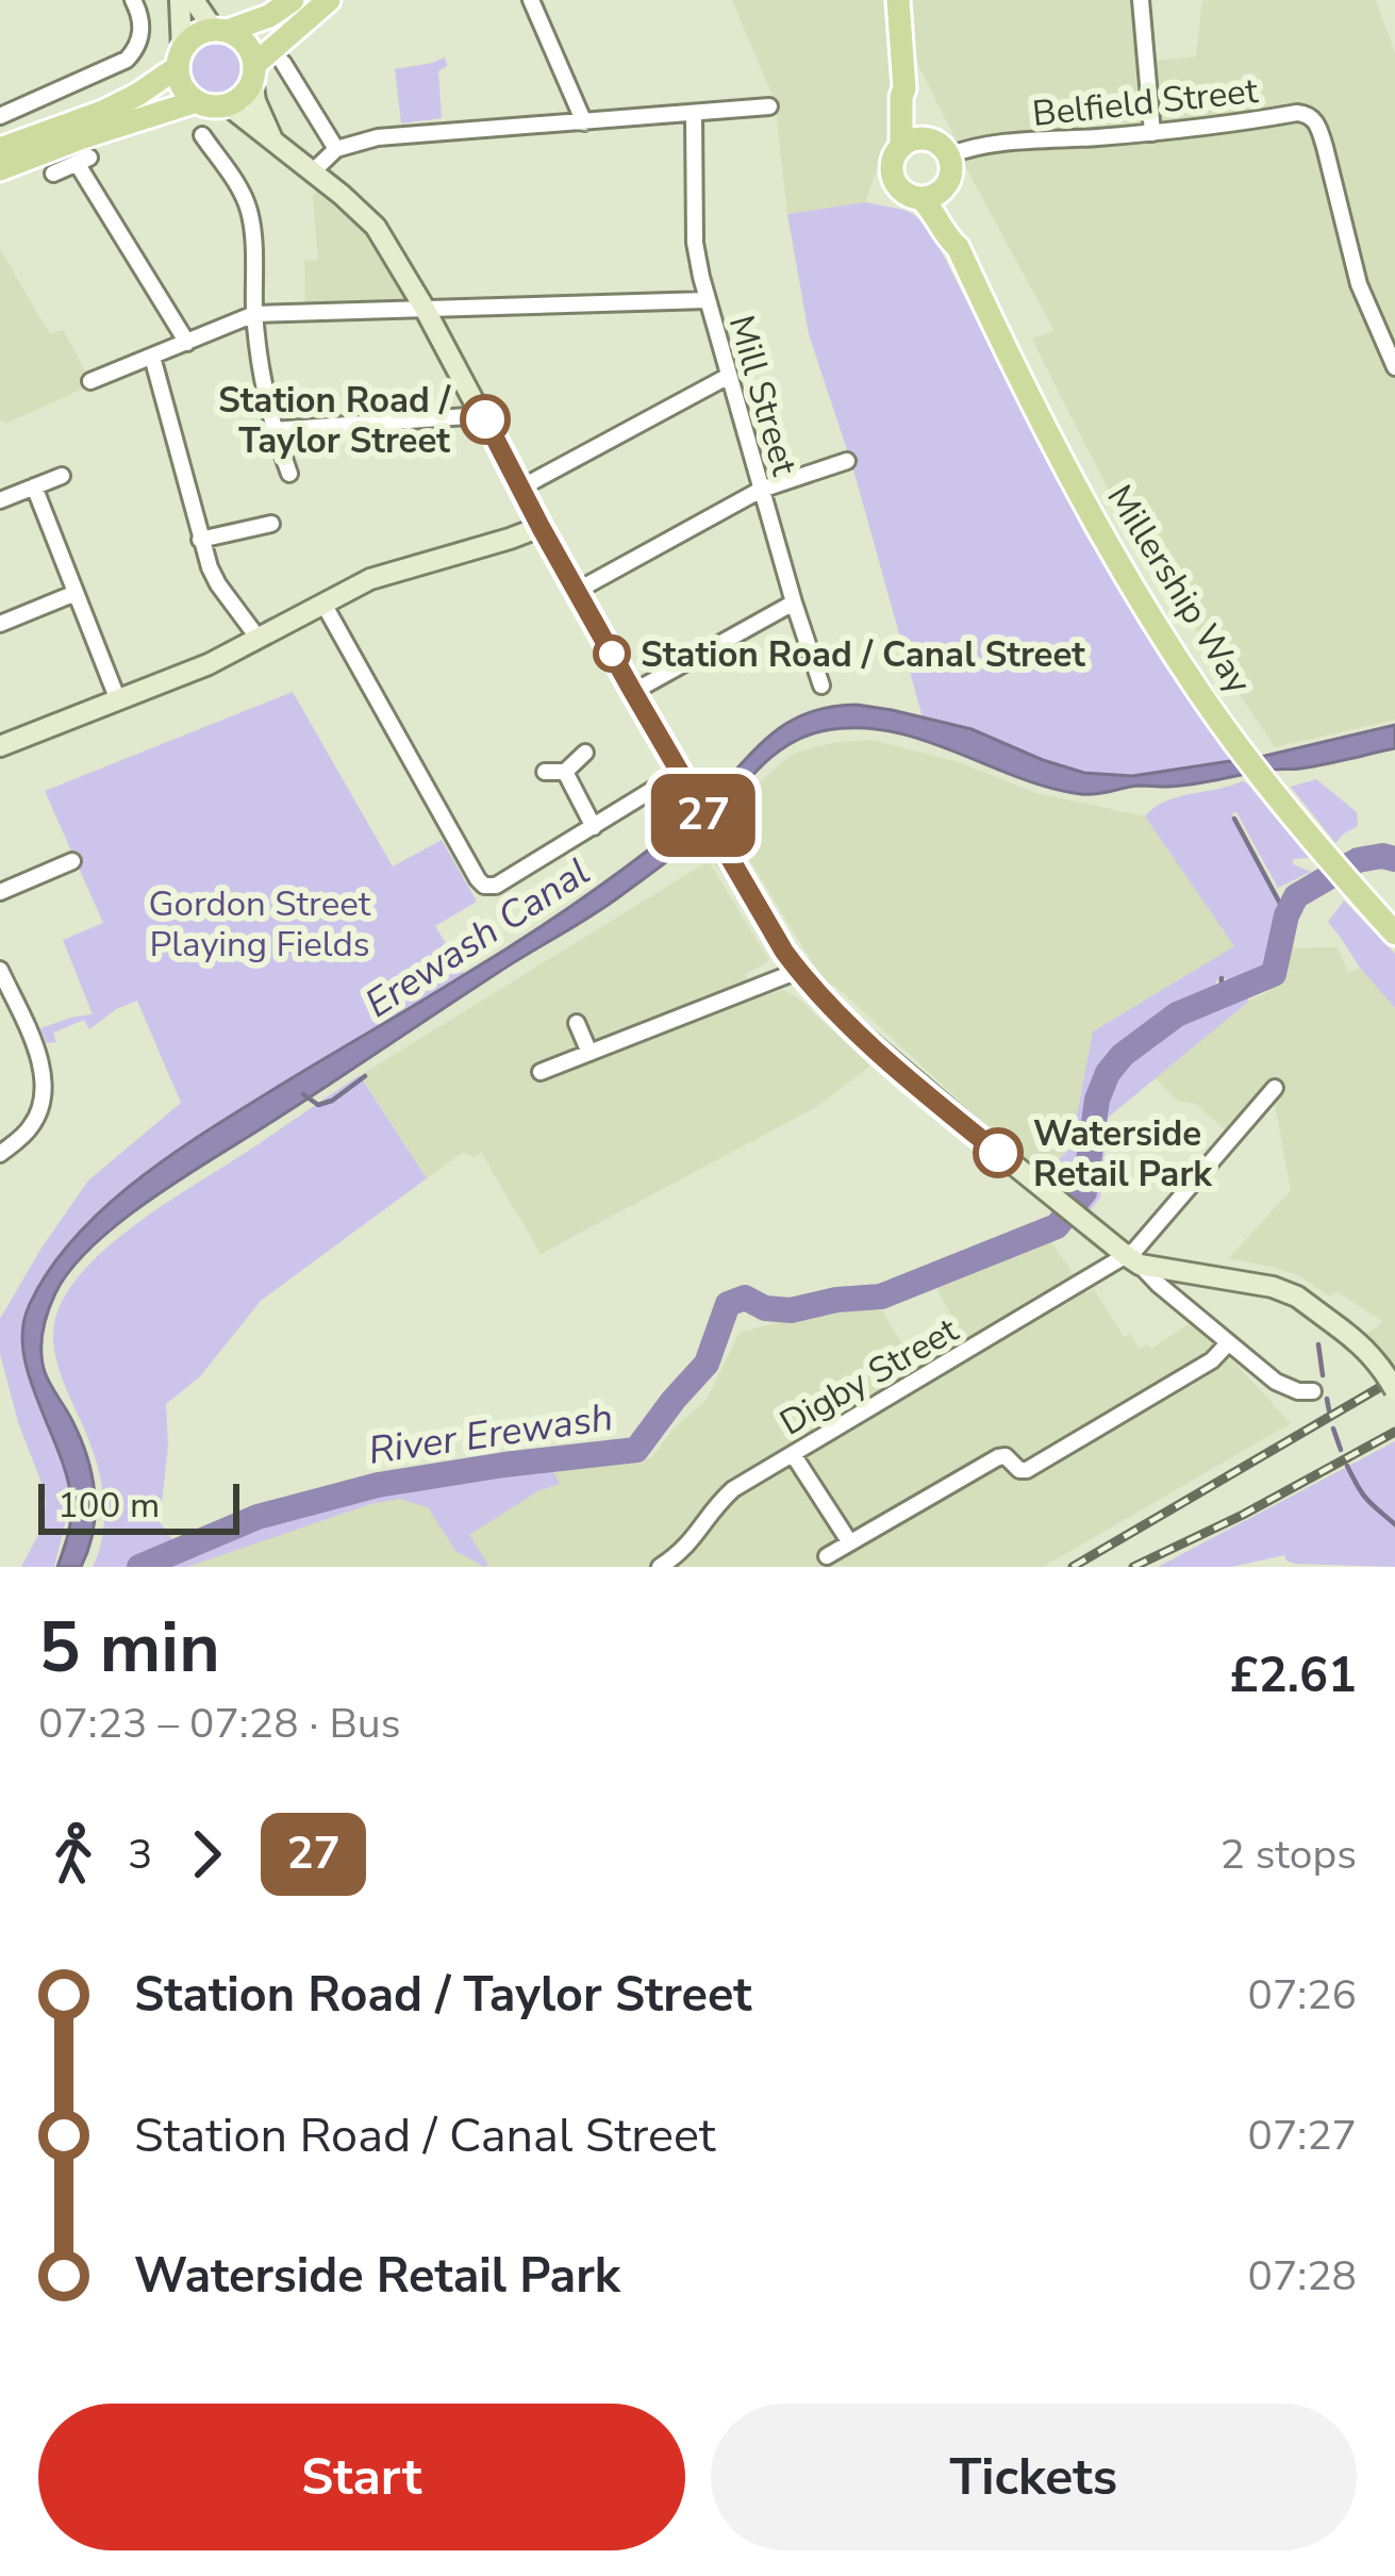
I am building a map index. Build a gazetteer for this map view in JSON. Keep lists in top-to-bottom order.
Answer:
{
  "streets": {
    "main road": ["Millership Way"],
    "street": ["Belfield Street", "Mill Street", "Digby Street"]
  },
  "crossings": [
    ["Belfield Street", "Millership Way"]
  ],
  "water": ["Erewash Canal", "River Erewash"],
  "parks": ["Gordon Street Playing Fields"],
  "places": ["Station Road / Taylor Street", "Station Road / Canal Street", "Waterside Retail Park"],
  "lines": ["bus line 27"],
  "scale_bar": "100 m",
  "page": {
    "on_map": "27",
    "scale": "100 m",
    "heading": ["5 min", "07:23 – 07:28 · Bus", "£2.61"],
    "legs": ["3", "27", "2 stops"],
    "list": [
      {
        "name": "Station Road / Taylor Street",
        "value": "07:26"
      },
      {
        "name": "Station Road / Canal Street",
        "value": "07:27"
      },
      {
        "name": "Waterside Retail Park",
        "value": "07:28"
      }
    ],
    "buttons": ["Start", "Tickets"]
  }
}
